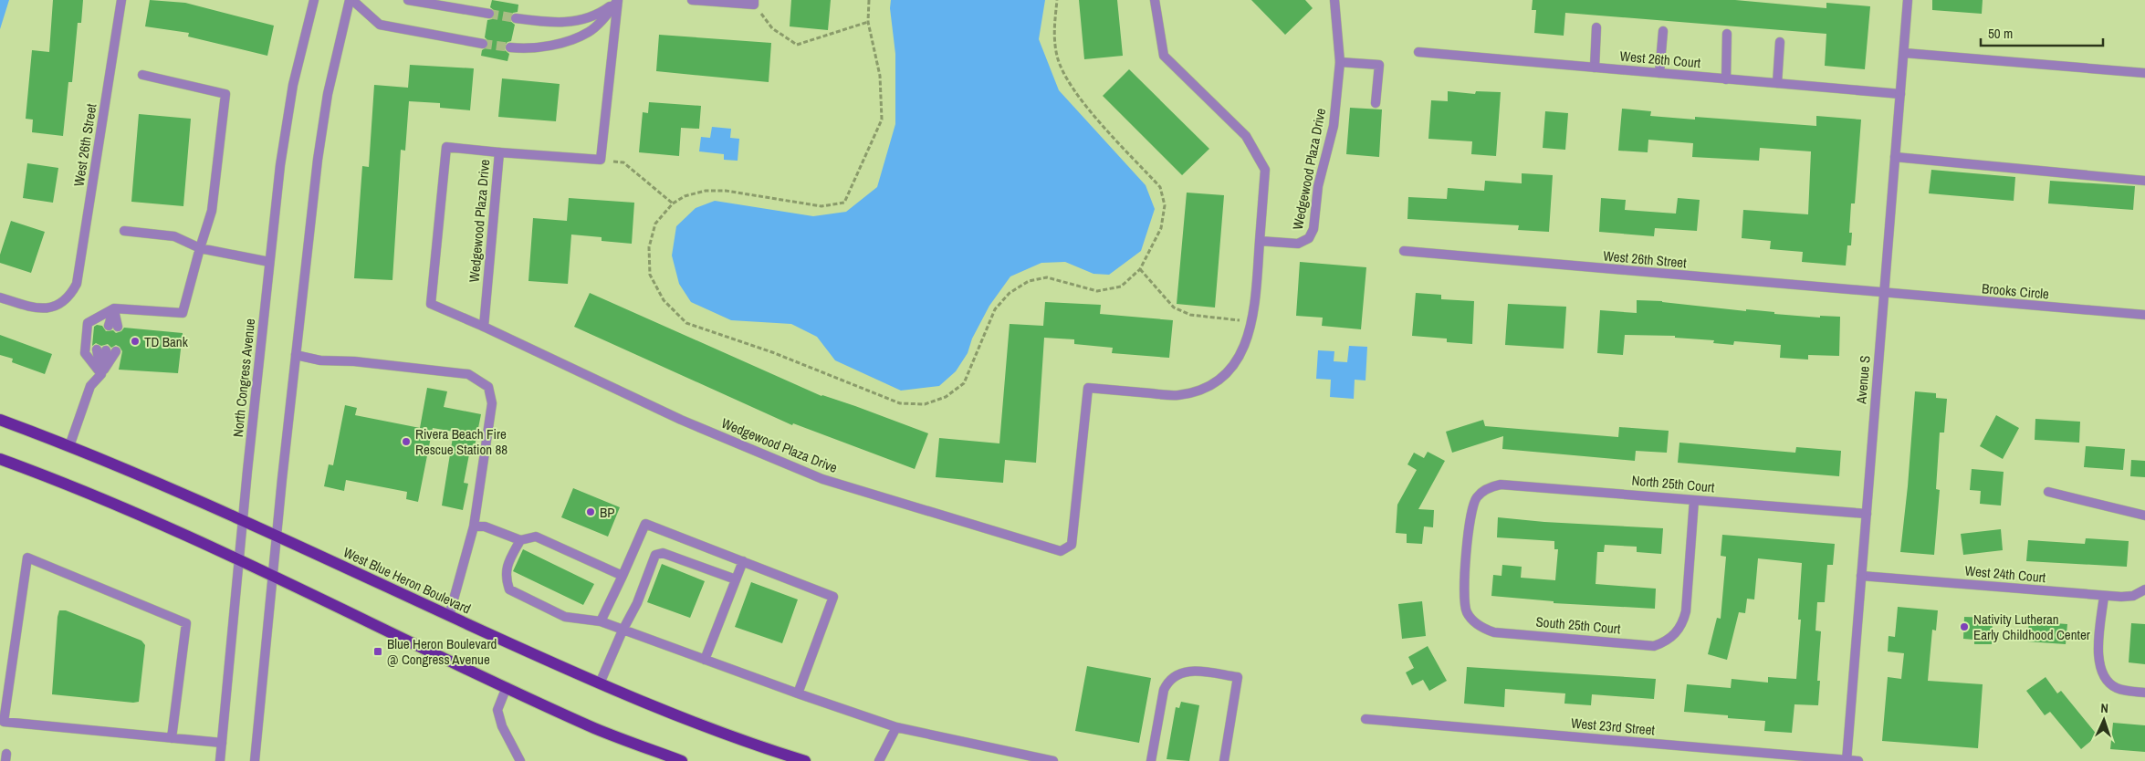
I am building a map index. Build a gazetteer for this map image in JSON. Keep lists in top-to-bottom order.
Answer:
{
  "streets": {
    "main road": ["West Blue Heron Boulevard"],
    "street": [
      "West 26th Court",
      "West 26th Street",
      "Wedgewood Plaza Drive",
      "Brooks Circle",
      "North Congress Avenue",
      "Avenue S",
      "North 25th Court",
      "West 24th Court",
      "South 25th Court",
      "West 23rd Street"
    ]
  },
  "crossings": [
    ["West 26th Court", "Avenue S"],
    ["West 26th Street", "Brooks Circle"],
    ["West 26th Street", "Avenue S"],
    ["Brooks Circle", "Avenue S"],
    ["North Congress Avenue", "West Blue Heron Boulevard"],
    ["Avenue S", "North 25th Court"],
    ["Avenue S", "West 24th Court"],
    ["Avenue S", "West 23rd Street"],
    ["North 25th Court", "South 25th Court"]
  ],
  "places": {
    "other": [
      "TD Bank",
      "Rivera Beach Fire Rescue Station 88",
      "BP",
      "Nativity Lutheran Early Childhood Center"
    ],
    "transit": ["Blue Heron Boulevard @ Congress Avenue"]
  },
  "scale_bar": "50 m",
  "north": "top"
}
